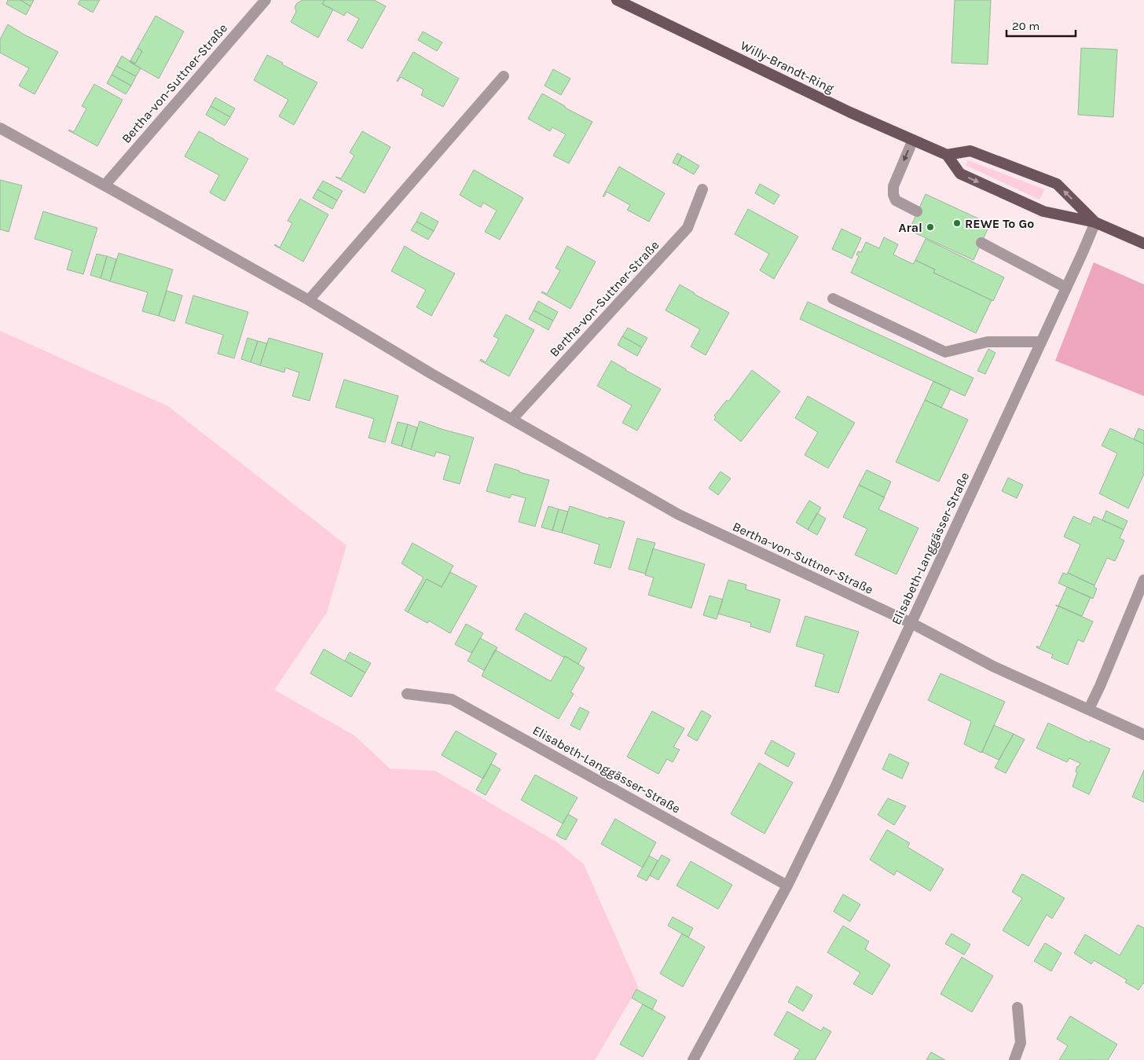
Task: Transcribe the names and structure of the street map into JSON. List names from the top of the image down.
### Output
{
  "streets": {
    "main road": ["Willy-Brandt-Ring"],
    "street": ["Bertha-von-Suttner-Straße", "Elisabeth-Langgässer-Straße"]
  },
  "crossings": [
    ["Bertha-von-Suttner-Straße", "Elisabeth-Langgässer-Straße"]
  ],
  "places": ["REWE To Go", "Aral"],
  "scale_bar": "20 m"
}
